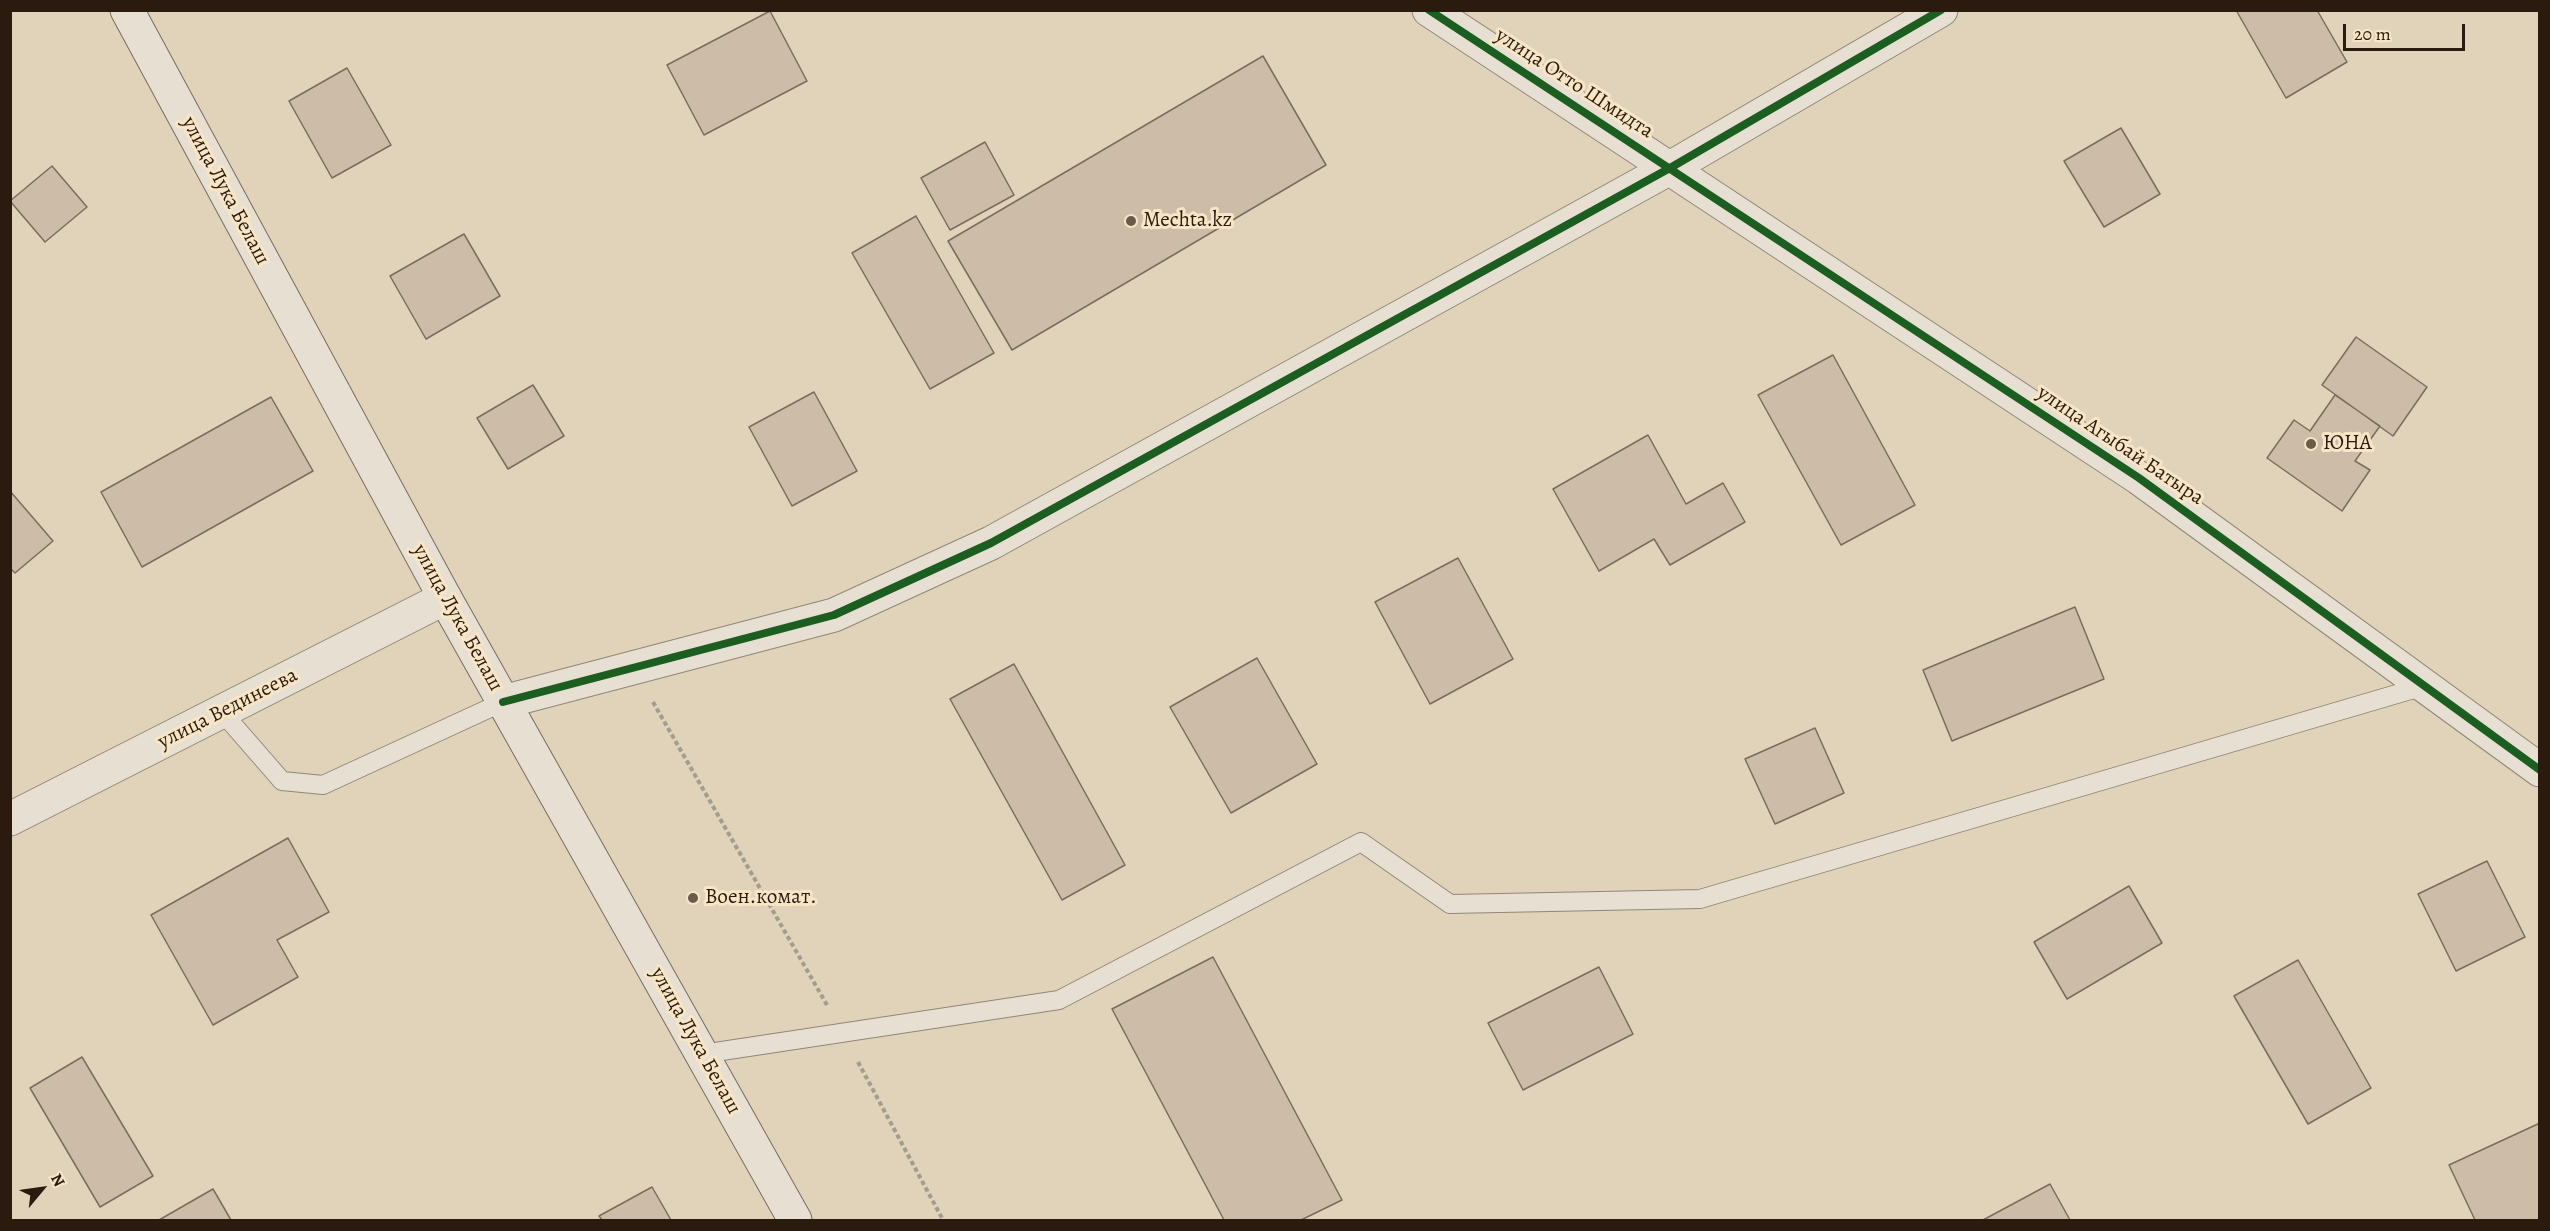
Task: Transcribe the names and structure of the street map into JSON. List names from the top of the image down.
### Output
{
  "streets": {
    "street": [
      "улица Отто Шмидта",
      "улица Лука Белаш",
      "улица Агыбай Батыра",
      "улица Вединеева"
    ]
  },
  "crossings": [
    ["улица Отто Шмидта", "улица Агыбай Батыра"],
    ["улица Лука Белаш", "улица Вединеева"]
  ],
  "places": ["Mechta.kz", "ЮНА", "Воен.комат."],
  "scale_bar": "20 m",
  "north": "top right"
}
